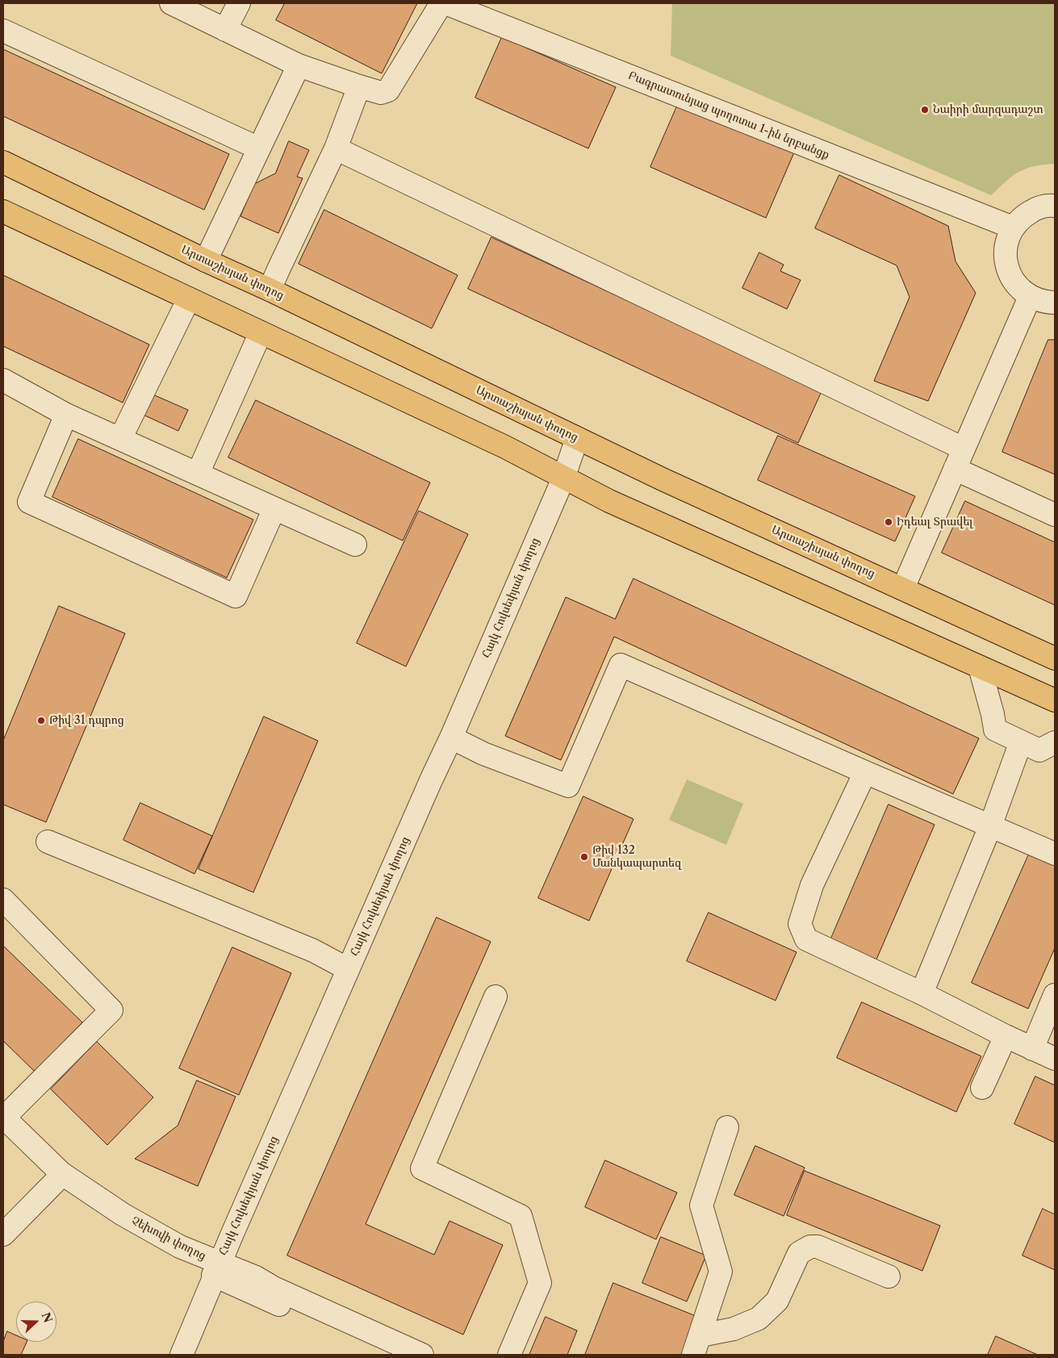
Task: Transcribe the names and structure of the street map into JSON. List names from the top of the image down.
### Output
{
  "streets": {
    "main road": ["Արտաշիսյան փողոց"],
    "street": ["Բագրատունյաց պողոտա 1-ին նրբանցք", "Հայկ Հովսեփյան փողոց", "Չեխովի փողոց"]
  },
  "crossings": [
    ["Արտաշիսյան փողոց", "Հայկ Հովսեփյան փողոց"],
    ["Հայկ Հովսեփյան փողոց", "Չեխովի փողոց"]
  ],
  "places": [
    "Նաիրի մարզադաշտ",
    "Իդեալ Տրավել",
    "Թիվ 31 դպրոց",
    "Թիվ 132 Մանկապարտեզ"
  ],
  "north": "right"
}
